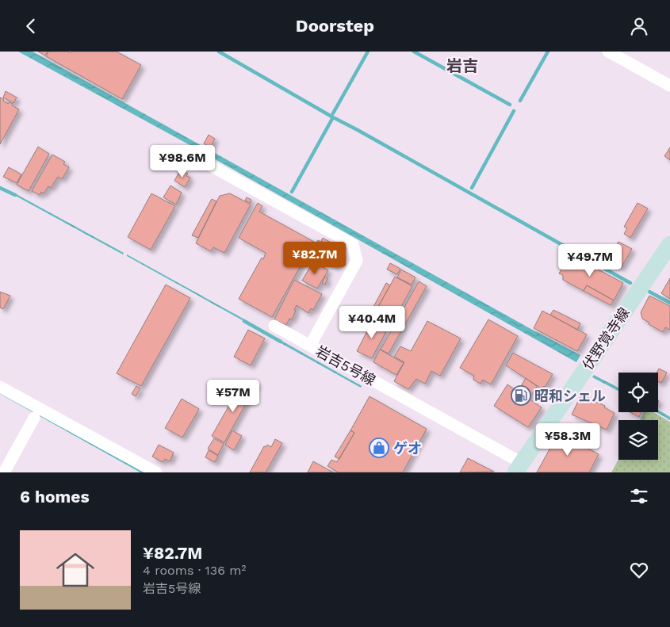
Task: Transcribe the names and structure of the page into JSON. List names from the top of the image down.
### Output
{
  "streets": {
    "main road": ["伏野覚寺線"],
    "street": ["岩吉5号線"]
  },
  "crossings": [
    ["伏野覚寺線", "岩吉5号線"]
  ],
  "districts": ["岩吉"],
  "places": {
    "fuel station": ["昭和シェル"],
    "shop": ["ゲオ"]
  },
  "page": {
    "header": "Doorstep",
    "price": [
      "¥98.6M",
      "¥82.7M",
      "¥49.7M",
      "¥40.4M",
      "¥57M",
      "¥58.3M"
    ],
    "heading": "6 homes",
    "list": [
      {
        "name": "¥82.7M",
        "note": "4 rooms · 136 m² · 岩吉5号線"
      }
    ]
  }
}
